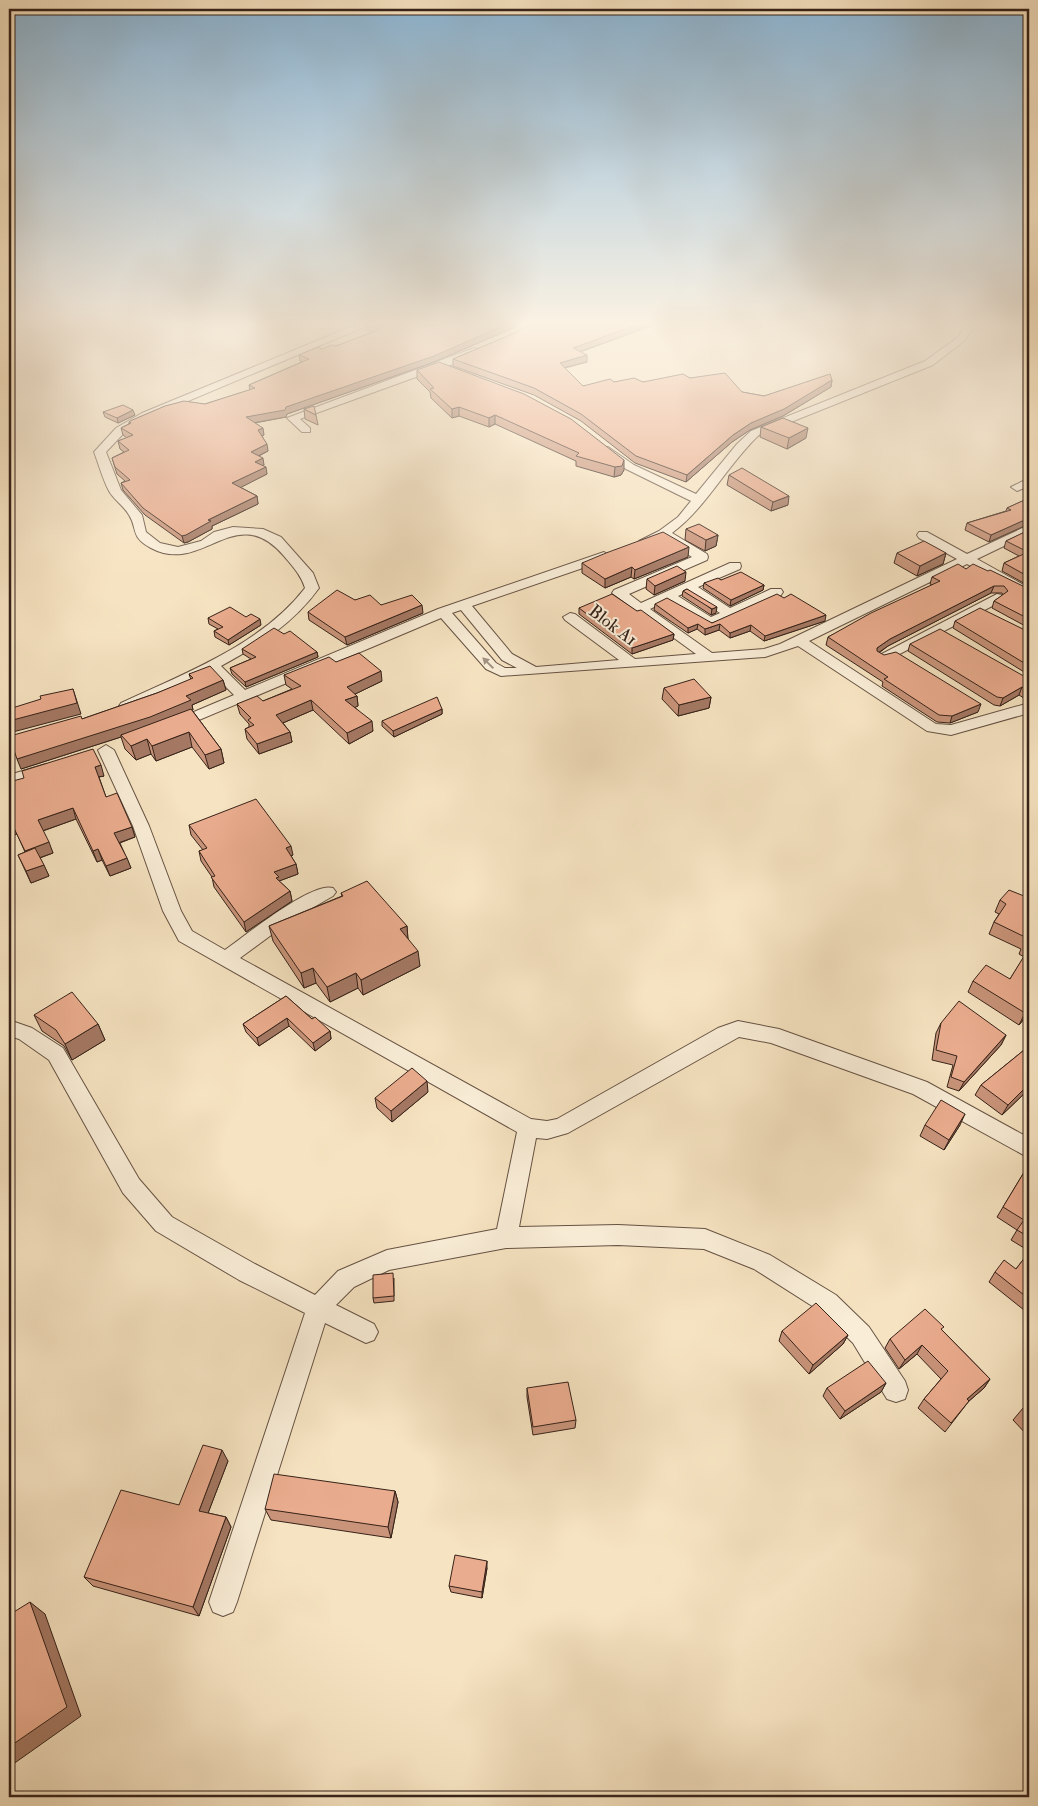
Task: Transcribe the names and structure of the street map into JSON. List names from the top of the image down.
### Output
{
  "streets": {
    "street": ["Blok A1"]
  }
}
